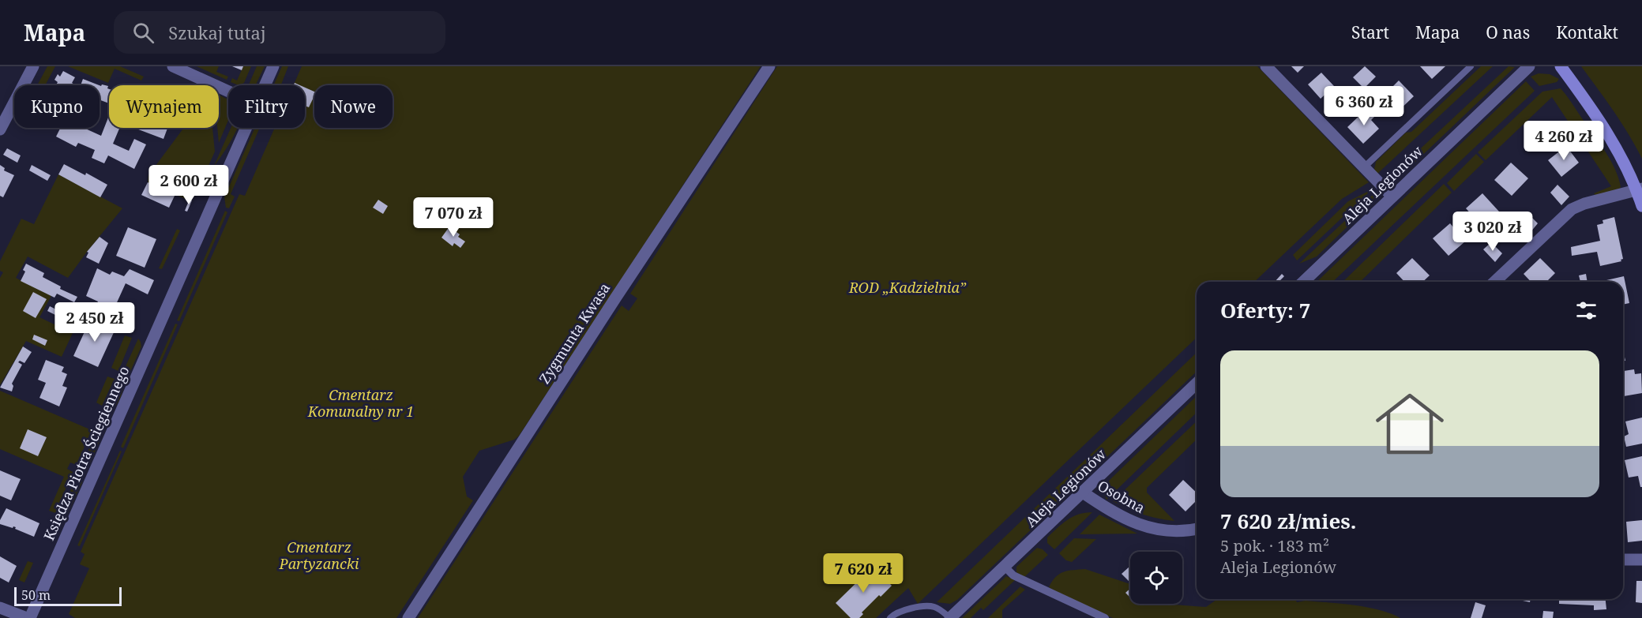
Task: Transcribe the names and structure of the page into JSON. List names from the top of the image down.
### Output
{
  "streets": {
    "street": [
      "Aleja Legionów",
      "Zygmunta Kwasa",
      "Księdza Piotra Ściegiennego",
      "Osobna"
    ]
  },
  "crossings": [
    ["Aleja Legionów", "Osobna"]
  ],
  "parks": ["ROD „Kadzielnia”", "Cmentarz Komunalny nr 1", "Cmentarz Partyzancki"],
  "scale_bar": "50 m",
  "page": {
    "header": "Mapa",
    "search": "Szukaj tutaj",
    "nav": [
      "Start",
      "Mapa",
      "O nas",
      "Kontakt"
    ],
    "chip": [
      "Kupno",
      "Wynajem",
      "Filtry",
      "Nowe"
    ],
    "price": [
      "6 360 zł",
      "4 260 zł",
      "2 600 zł",
      "7 070 zł",
      "3 020 zł",
      "2 450 zł",
      "7 620 zł"
    ],
    "heading": "Oferty: 7",
    "list": [
      {
        "name": "7 620 zł/mies.",
        "note": "5 pok. · 183 m² · Aleja Legionów"
      }
    ],
    "scale": "50 m"
  }
}
